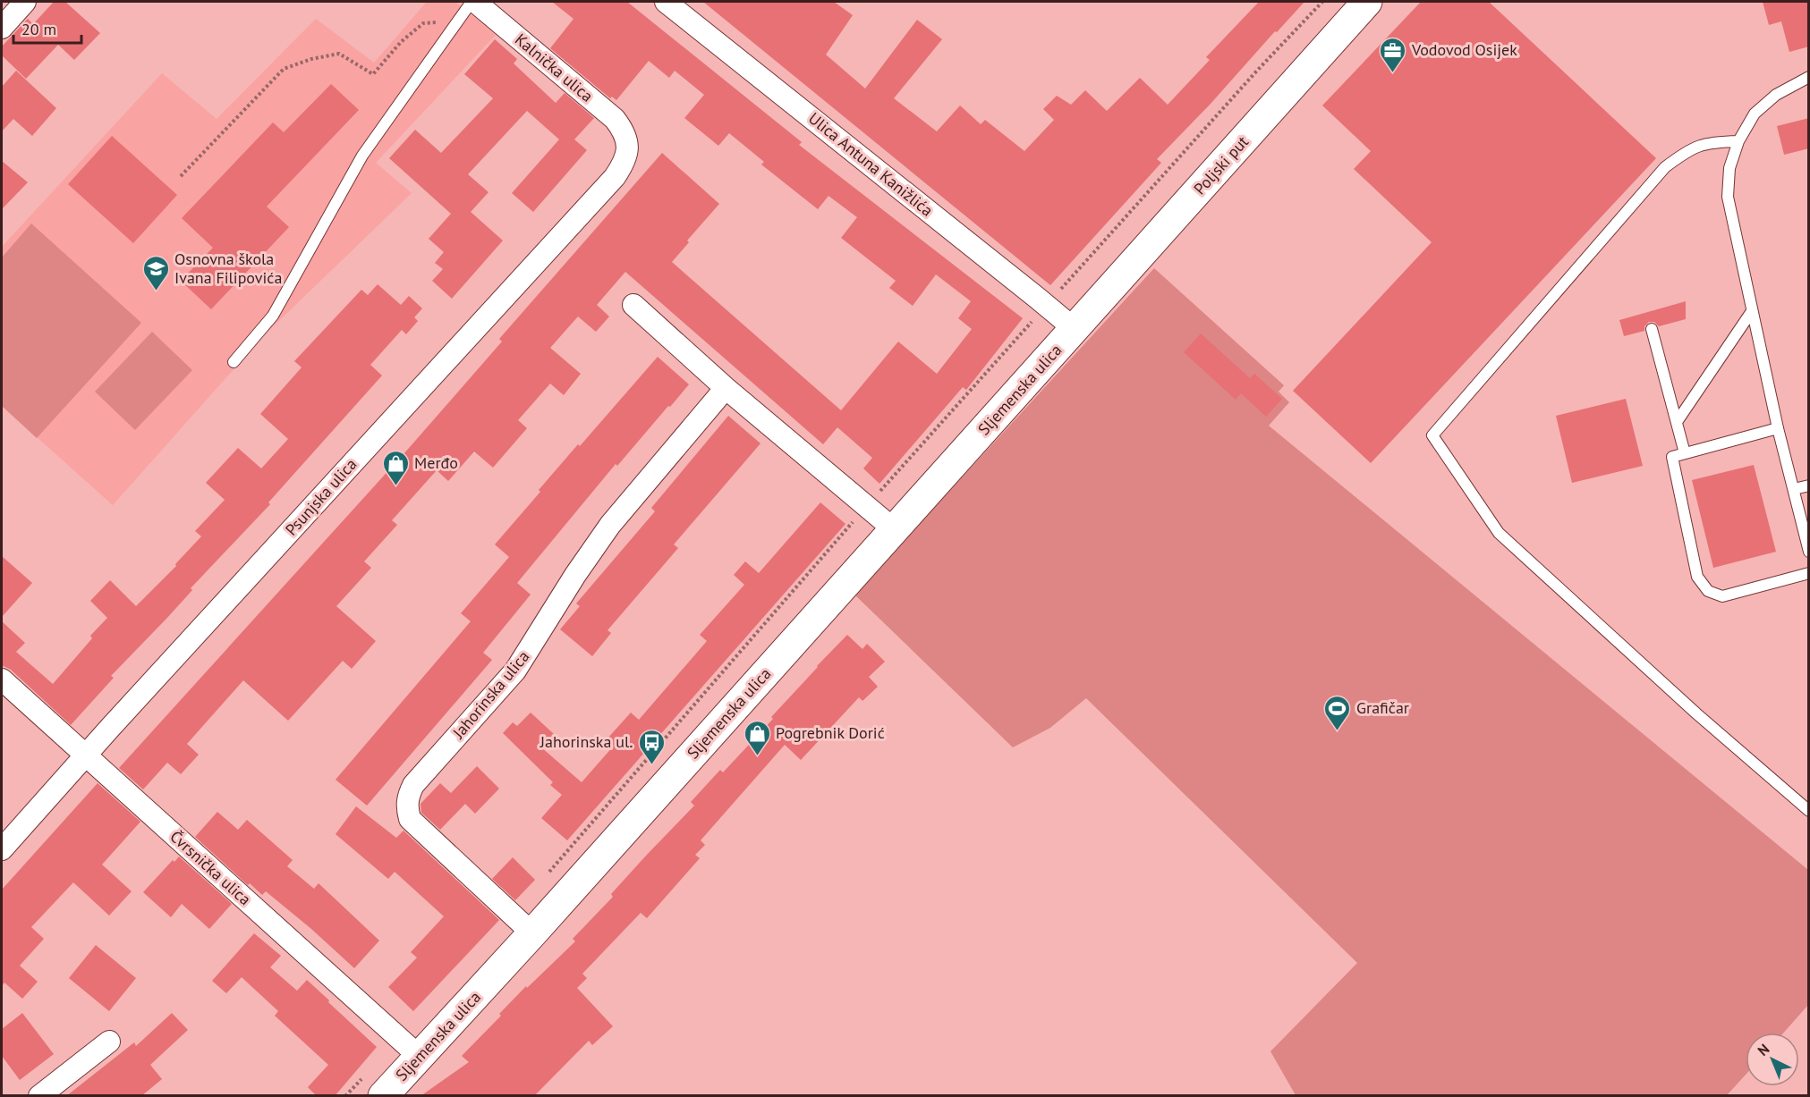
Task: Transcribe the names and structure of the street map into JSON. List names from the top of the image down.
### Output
{
  "streets": {
    "street": [
      "Kalnička ulica",
      "Ulica Antuna Kanižlića",
      "Poljski put",
      "Sljemenska ulica",
      "Psunjska ulica",
      "Jahorinska ulica",
      "Čvrsnička ulica"
    ]
  },
  "crossings": [
    ["Kalnička ulica", "Psunjska ulica"],
    ["Ulica Antuna Kanižlića", "Poljski put"],
    ["Ulica Antuna Kanižlića", "Sljemenska ulica"],
    ["Poljski put", "Sljemenska ulica"],
    ["Sljemenska ulica", "Jahorinska ulica"],
    ["Sljemenska ulica", "Čvrsnička ulica"],
    ["Psunjska ulica", "Čvrsnička ulica"]
  ],
  "places": {
    "office": ["Vodovod Osijek"],
    "school or university": ["Osnovna škola Ivana Filipovića"],
    "shop": ["Merđo", "Pogrebnik Dorić"],
    "sports": ["Grafičar"],
    "bus stop": ["Jahorinska ul."]
  },
  "scale_bar": "20 m",
  "north": "top left"
}
